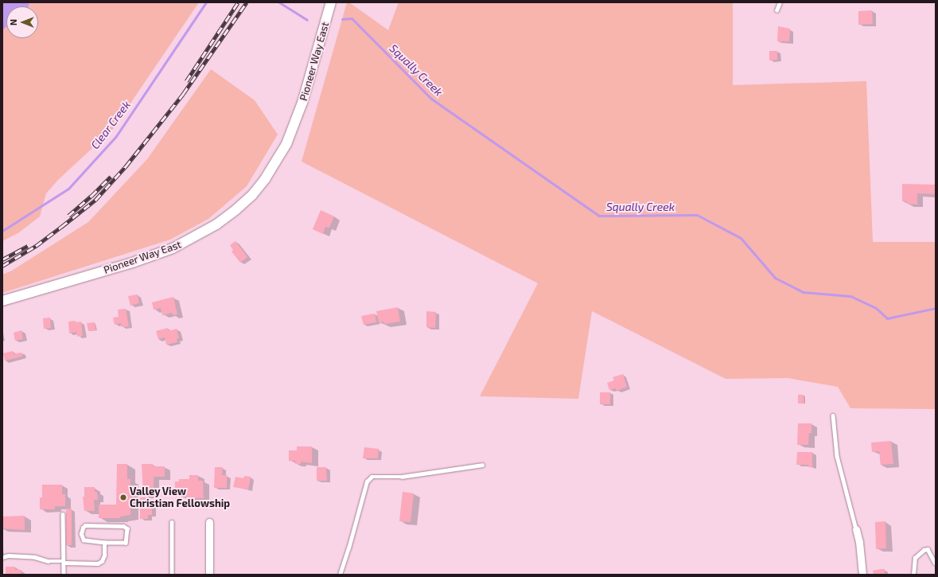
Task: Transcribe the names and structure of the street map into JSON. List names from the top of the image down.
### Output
{
  "streets": {
    "main road": ["Pioneer Way East"]
  },
  "water": ["Squally Creek", "Clear Creek"],
  "places": ["Valley View Christian Fellowship"],
  "north": "left"
}
